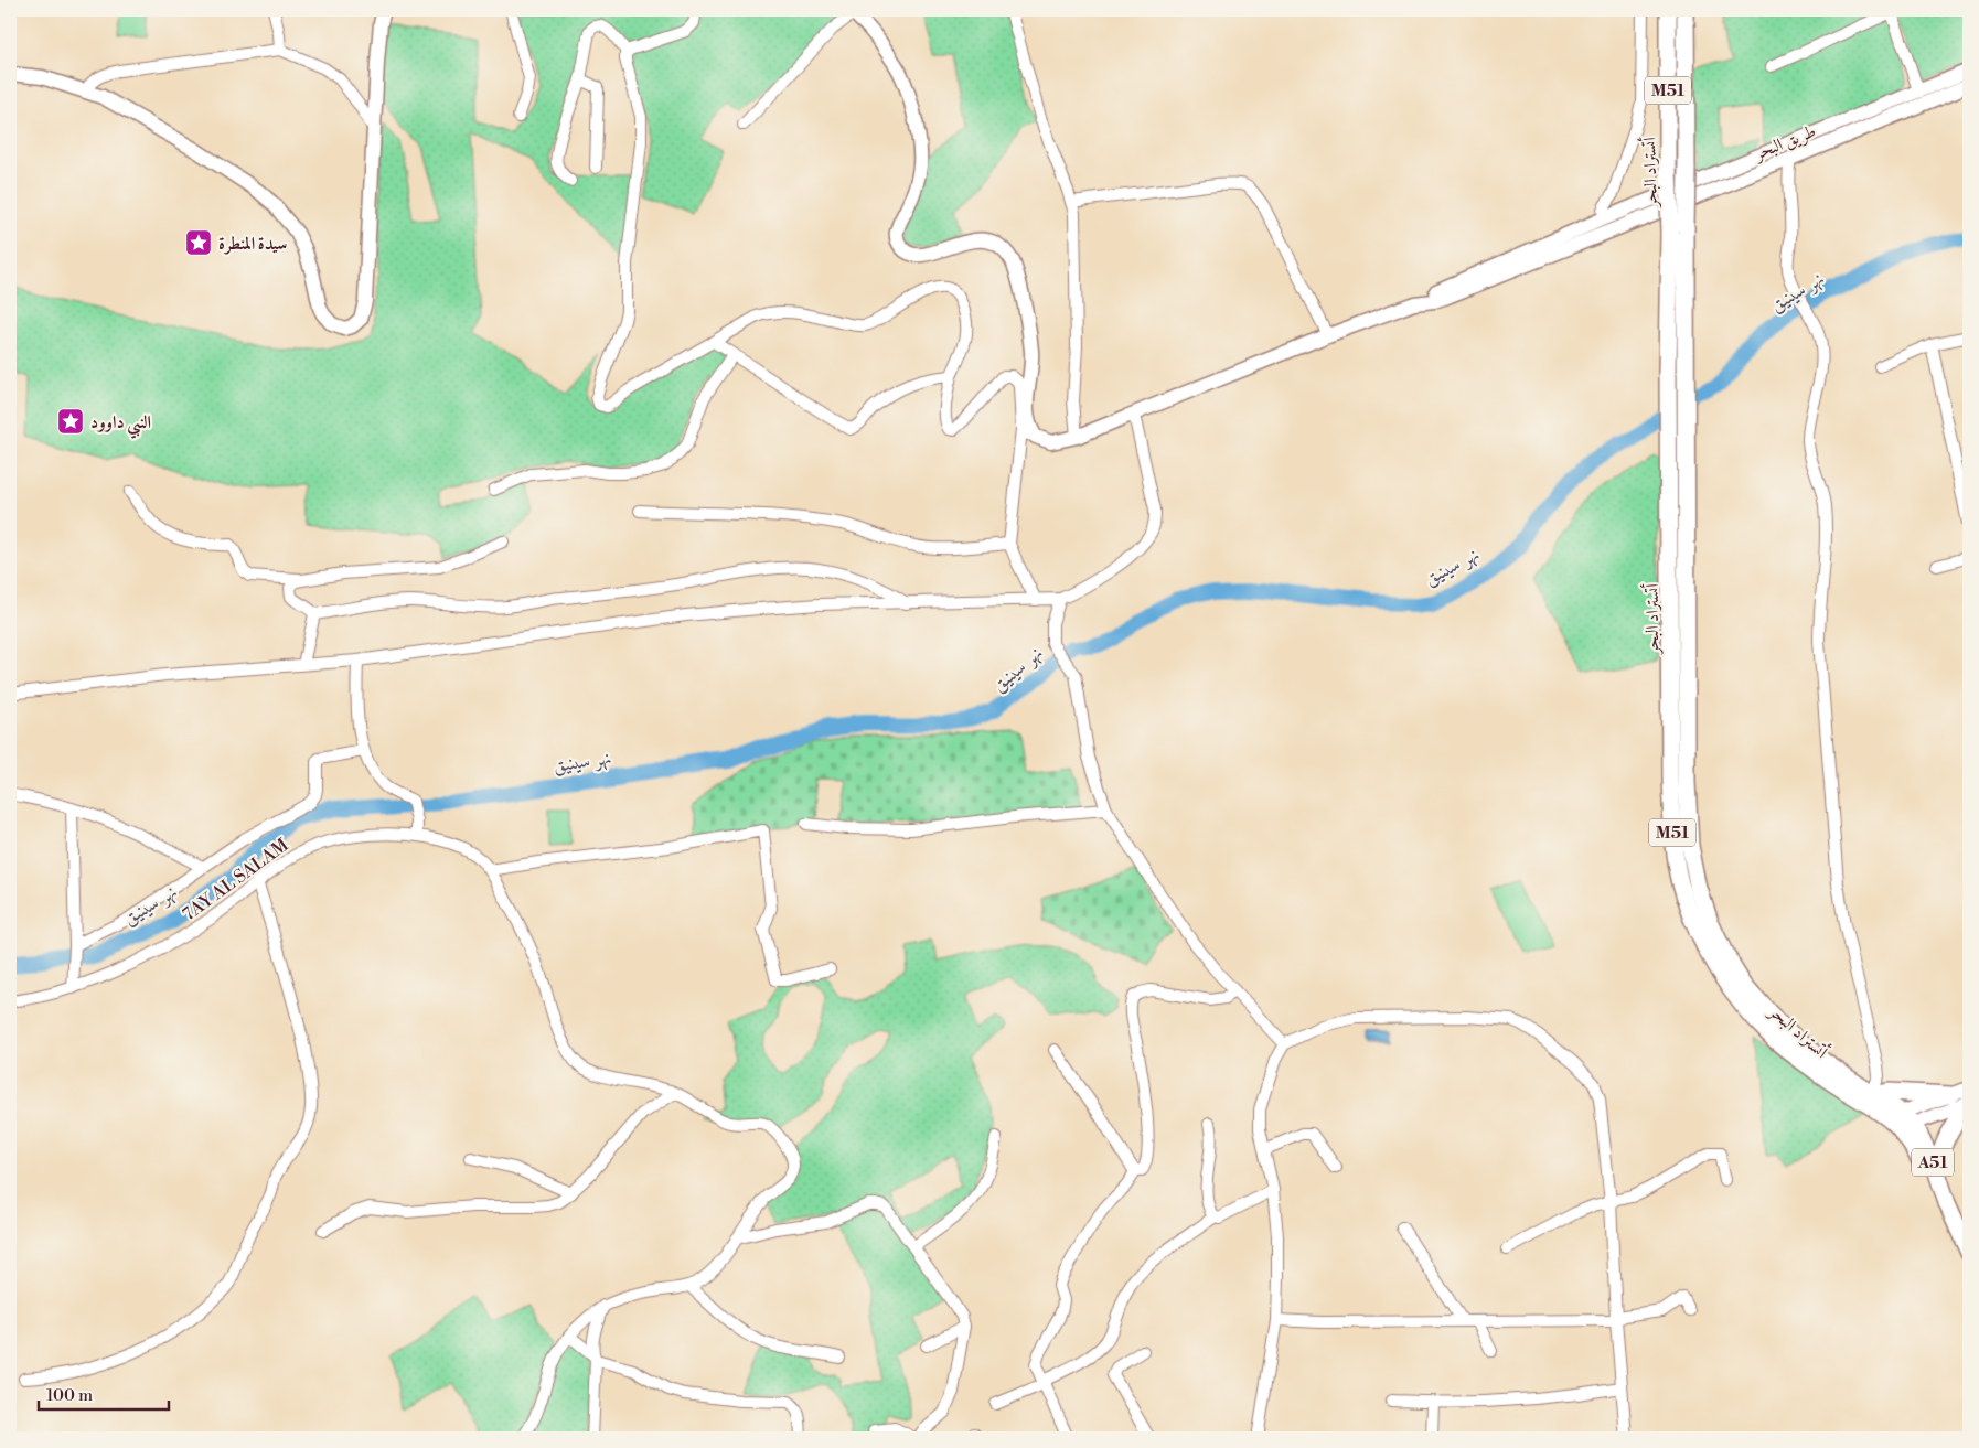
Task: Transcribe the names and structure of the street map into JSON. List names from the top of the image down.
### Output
{
  "streets": {
    "highway": ["M51", "أتستراد البحر", "A51"],
    "main road": ["طريق البحر"],
    "street": ["7AY AL SALAM"]
  },
  "crossings": [
    ["أتستراد البحر", "A51"]
  ],
  "water": ["نهر سينيق"],
  "places": {
    "place": ["سيدة المنطرة", "النبي داوود"]
  },
  "scale_bar": "100 m"
}
